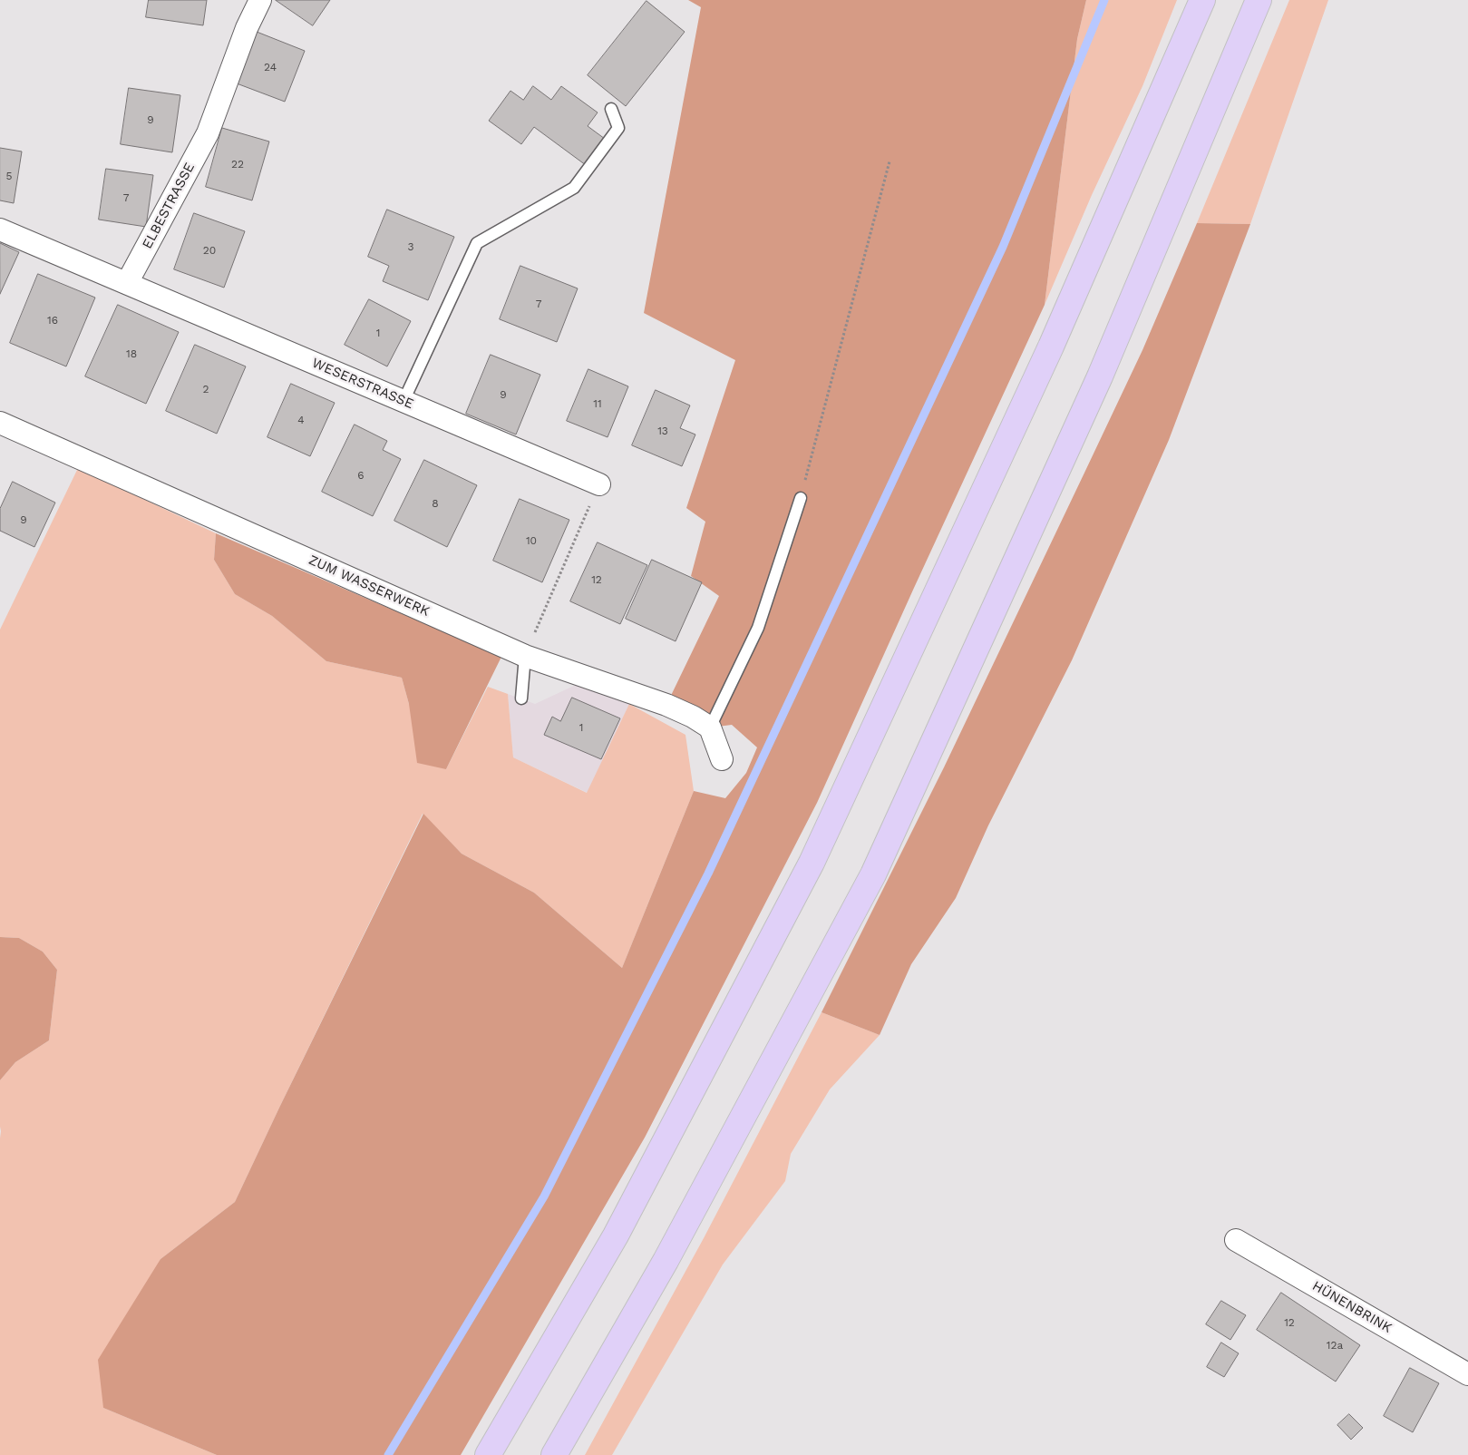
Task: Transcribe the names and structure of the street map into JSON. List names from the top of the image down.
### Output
{
  "streets": {
    "street": [
      "ELBESTRASSE",
      "WESERSTRASSE",
      "ZUM WASSERWERK",
      "HÜNENBRINK"
    ]
  },
  "crossings": [
    ["ELBESTRASSE", "WESERSTRASSE"]
  ],
  "house_numbers": [
    "24",
    "9",
    "22",
    "5",
    "7",
    "3",
    "20",
    "7",
    "16",
    "1",
    "18",
    "2",
    "9",
    "11",
    "4",
    "13",
    "6",
    "8",
    "9",
    "10",
    "12",
    "1",
    "12",
    "12a"
  ]
}
